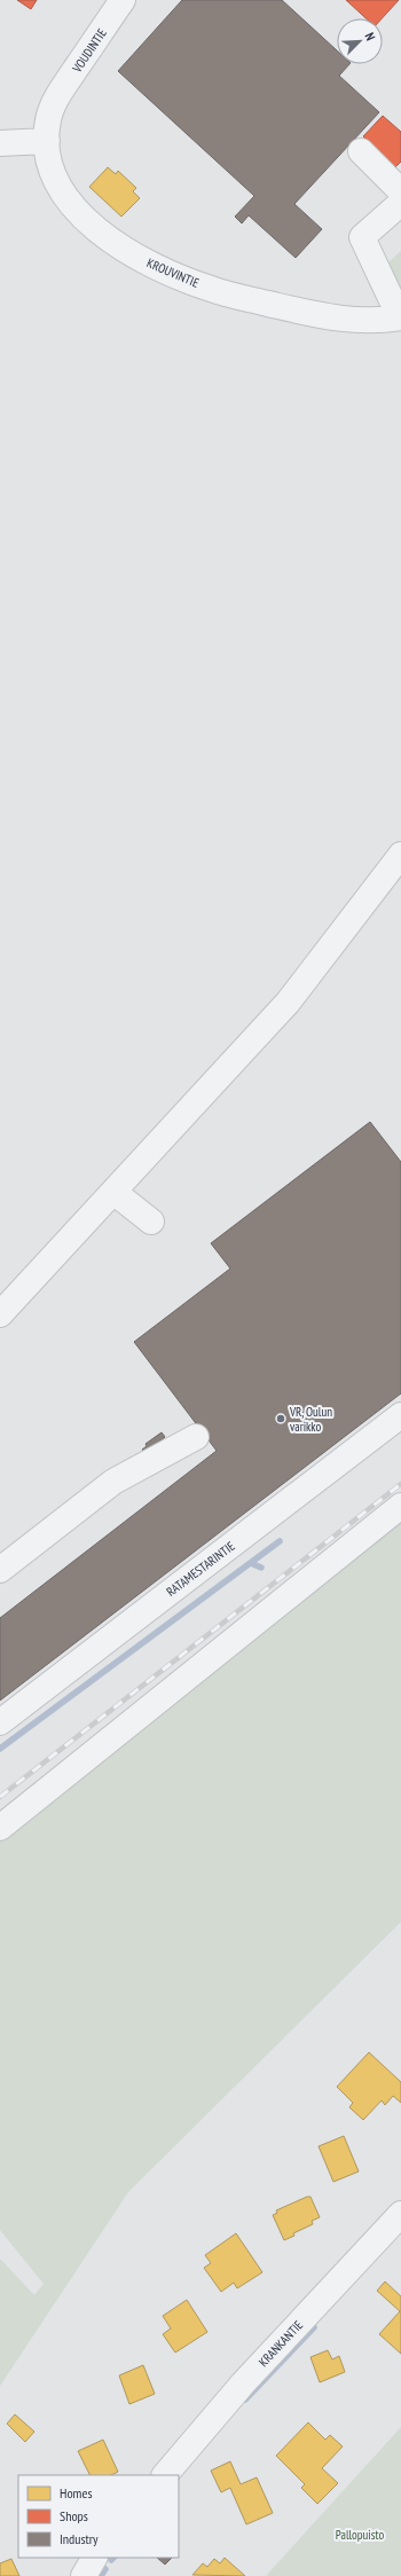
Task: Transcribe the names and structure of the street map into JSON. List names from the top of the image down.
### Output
{
  "streets": {
    "street": [
      "VOUDINTIE",
      "KROUVINTIE",
      "RATAMESTARINTIE",
      "KRANKANTIE"
    ]
  },
  "crossings": [
    ["VOUDINTIE", "KROUVINTIE"]
  ],
  "parks": ["Pallopuisto"],
  "places": ["VR, Oulun varikko"],
  "legend": ["Homes", "Shops", "Industry"],
  "north": "top right"
}
